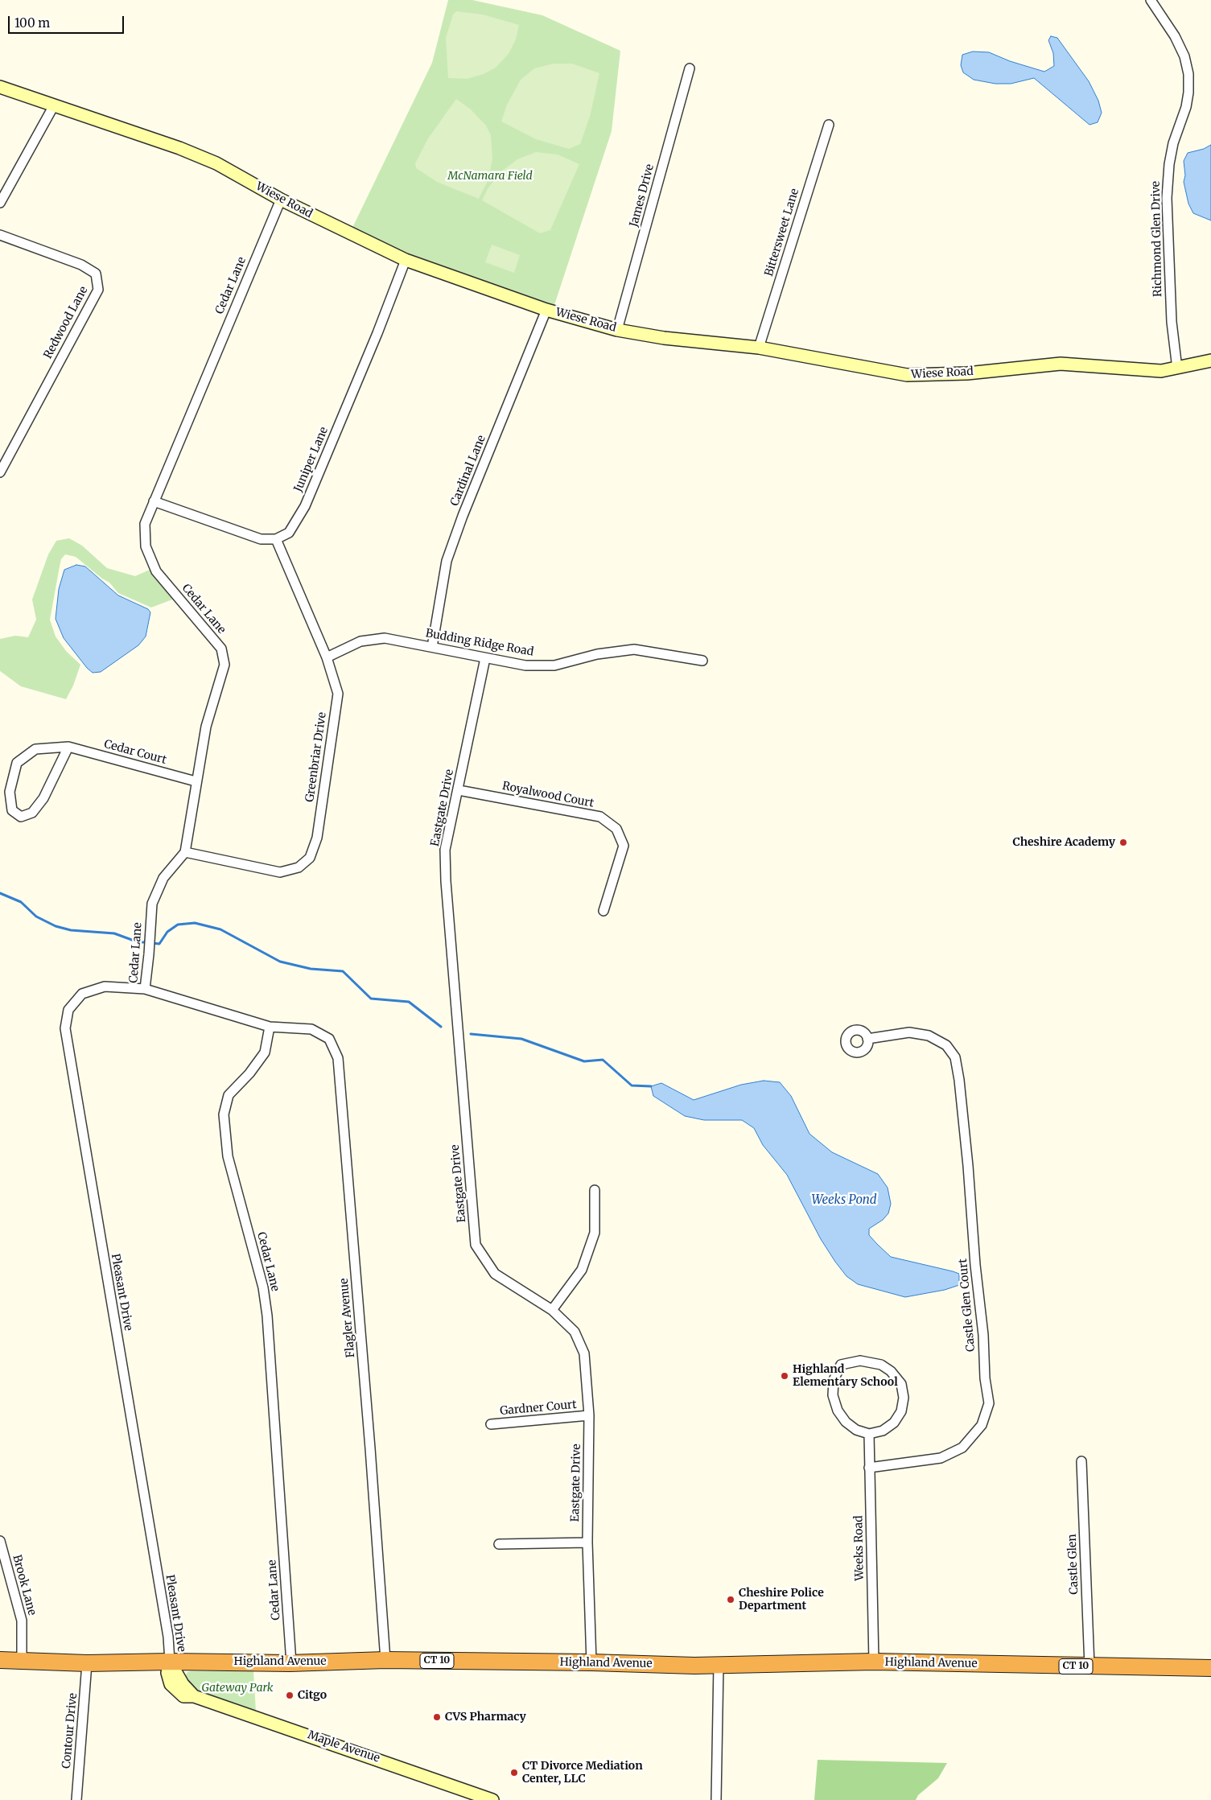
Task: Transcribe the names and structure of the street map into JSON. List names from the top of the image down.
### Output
{
  "streets": {
    "highway": ["CT 10", "Highland Avenue"],
    "street": [
      "James Drive",
      "Wiese Road",
      "Bittersweet Lane",
      "Richmond Glen Drive",
      "Cedar Lane",
      "Redwood Lane",
      "Juniper Lane",
      "Cardinal Lane",
      "Budding Ridge Road",
      "Cedar Court",
      "Greenbriar Drive",
      "Royalwood Court",
      "Eastgate Drive",
      "Pleasant Drive",
      "Castle Glen Court",
      "Flagler Avenue",
      "Gardner Court",
      "Weeks Road",
      "Castle Glen",
      "Brook Lane",
      "Contour Drive",
      "Maple Avenue"
    ]
  },
  "crossings": [
    ["James Drive", "Wiese Road"],
    ["Wiese Road", "Bittersweet Lane"],
    ["Wiese Road", "Richmond Glen Drive"],
    ["Wiese Road", "Cedar Lane"],
    ["Wiese Road", "Juniper Lane"],
    ["Wiese Road", "Cardinal Lane"],
    ["Cedar Lane", "Cedar Court"],
    ["Cedar Lane", "Greenbriar Drive"],
    ["Cedar Lane", "Pleasant Drive"],
    ["Cedar Lane", "Flagler Avenue"],
    ["Cedar Lane", "Highland Avenue"],
    ["Juniper Lane", "Greenbriar Drive"],
    ["Cardinal Lane", "Budding Ridge Road"],
    ["Budding Ridge Road", "Greenbriar Drive"],
    ["Budding Ridge Road", "Eastgate Drive"],
    ["Royalwood Court", "Eastgate Drive"],
    ["Eastgate Drive", "Gardner Court"],
    ["Eastgate Drive", "Highland Avenue"],
    ["Pleasant Drive", "Highland Avenue"],
    ["Pleasant Drive", "Maple Avenue"],
    ["Castle Glen Court", "Weeks Road"],
    ["Flagler Avenue", "Highland Avenue"],
    ["Weeks Road", "Highland Avenue"],
    ["Castle Glen", "Highland Avenue"],
    ["Brook Lane", "Highland Avenue"],
    ["Highland Avenue", "Contour Drive"],
    ["Highland Avenue", "Maple Avenue"]
  ],
  "water": ["Weeks Pond"],
  "parks": ["McNamara Field", "Gateway Park"],
  "places": [
    "Cheshire Academy",
    "Highland Elementary School",
    "Cheshire Police Department",
    "Citgo",
    "CVS Pharmacy",
    "CT Divorce Mediation Center, LLC"
  ],
  "scale_bar": "100 m"
}
